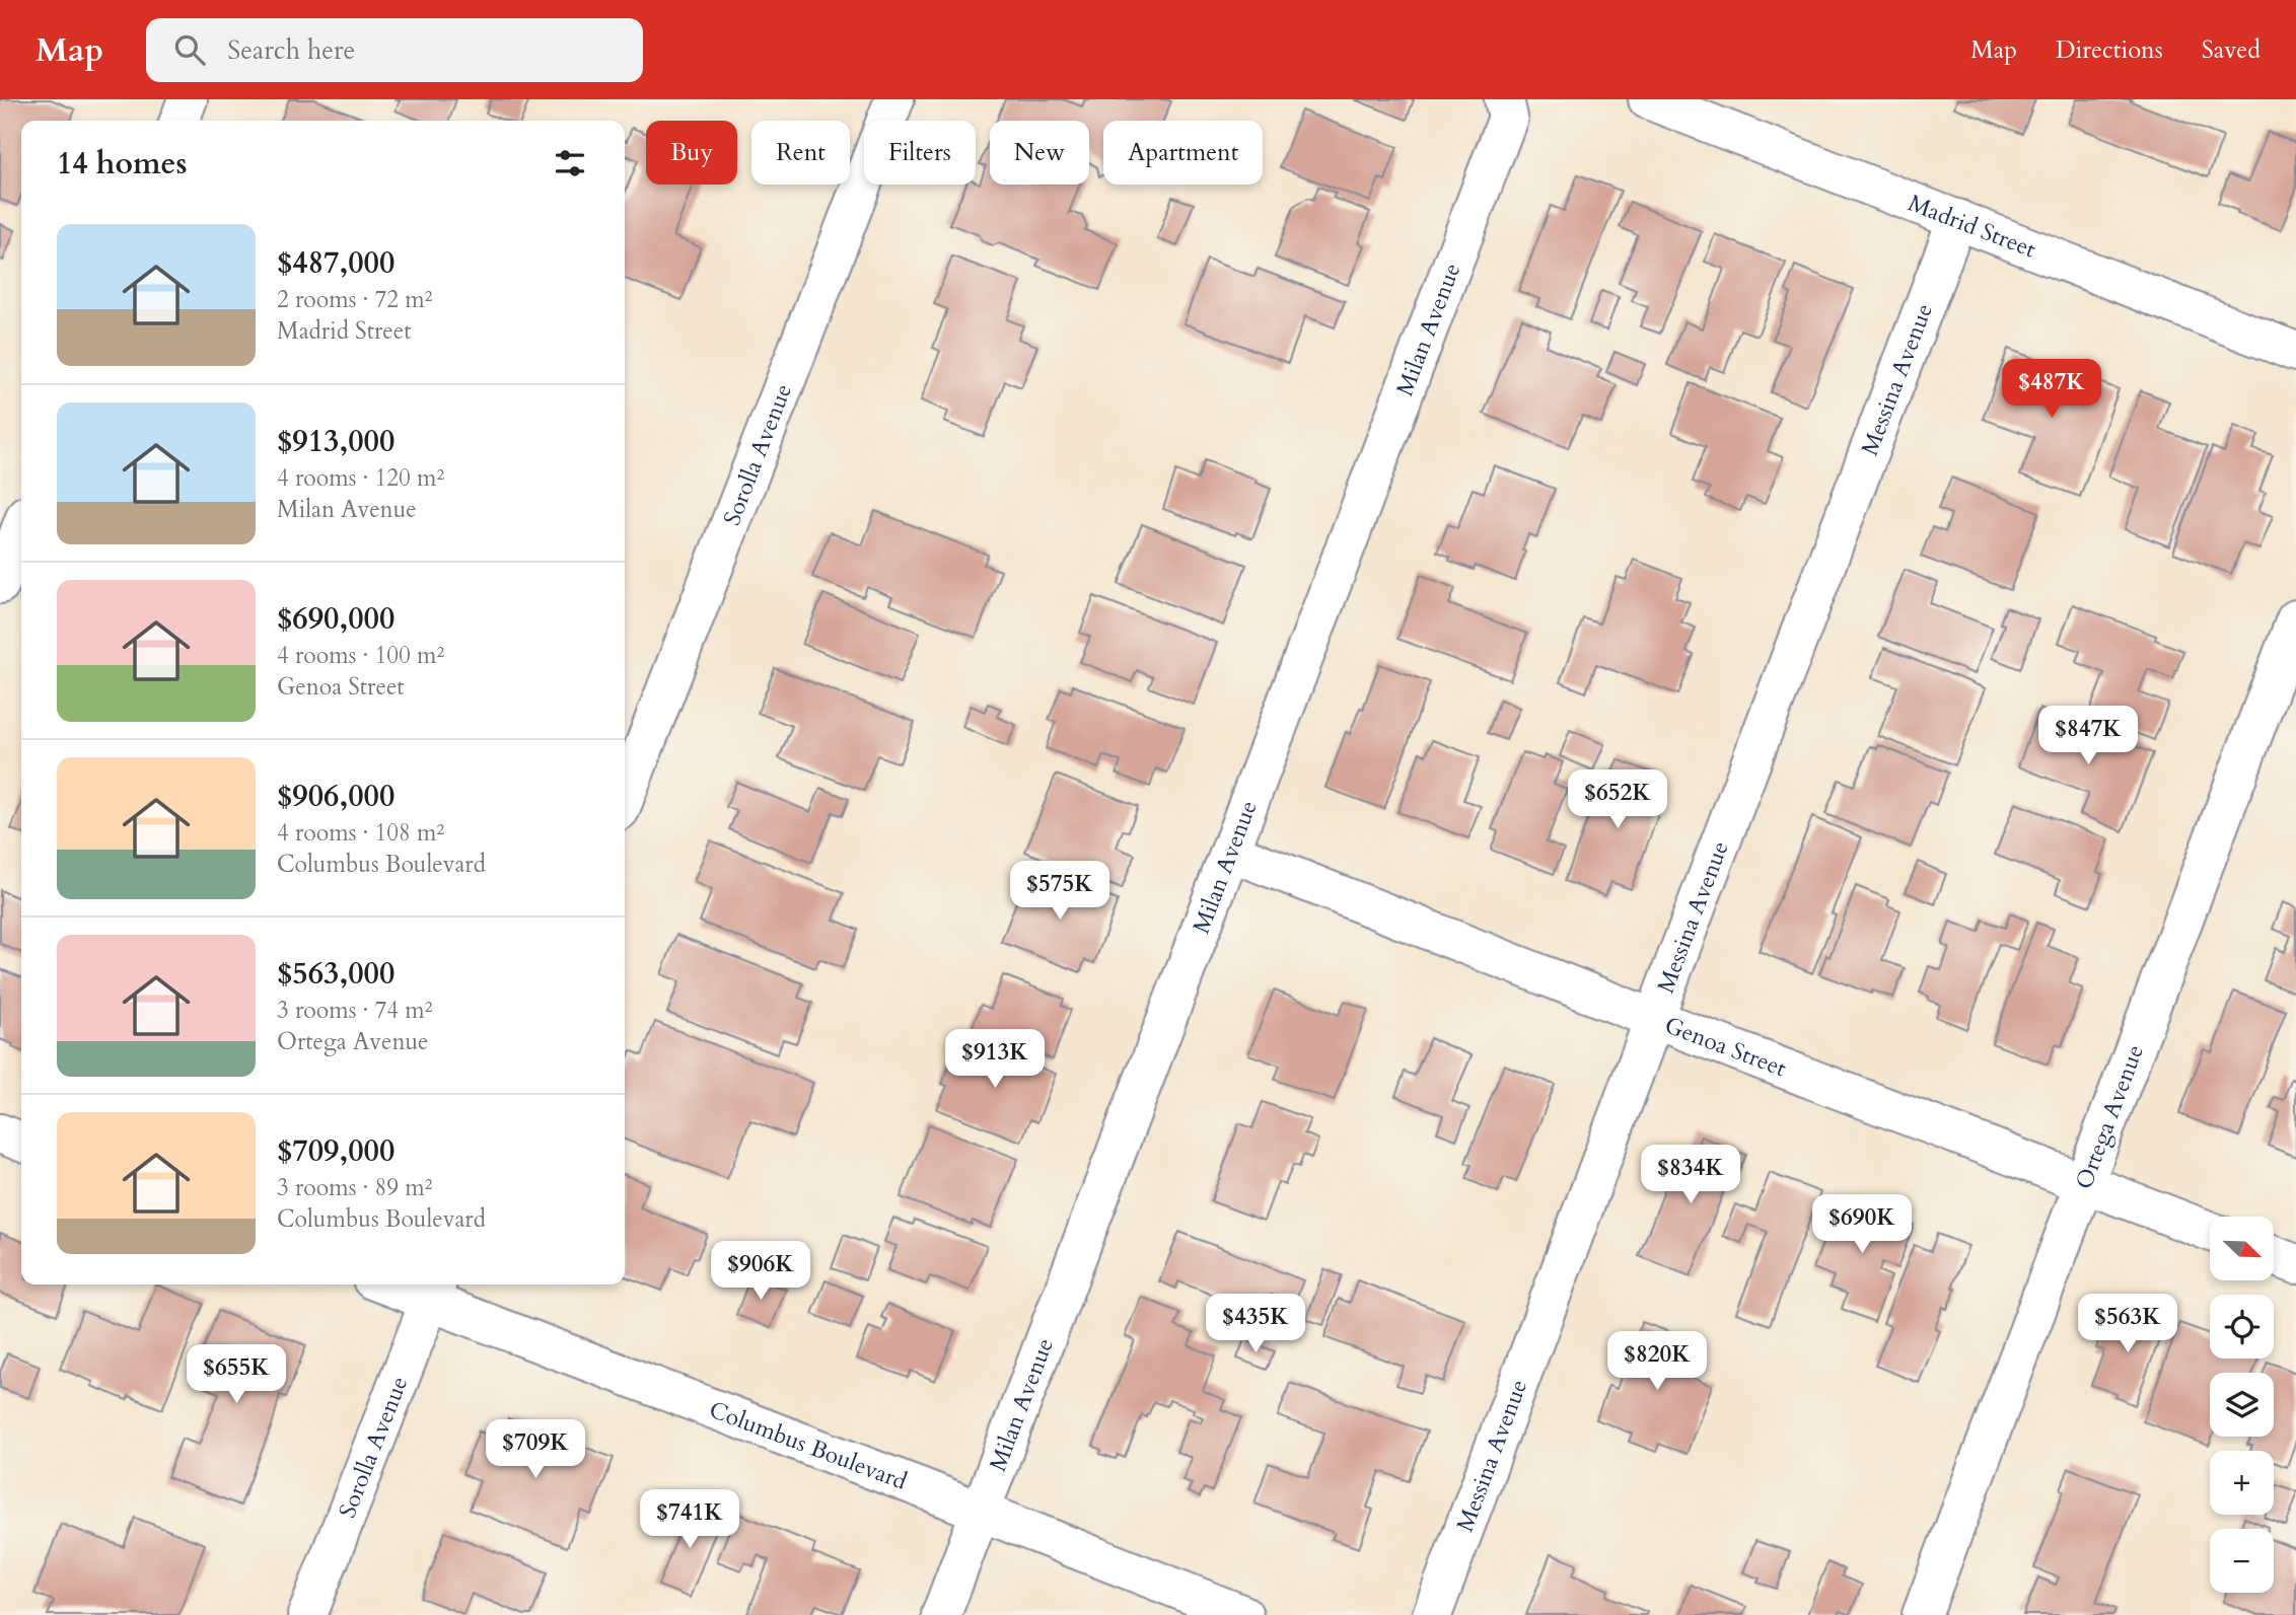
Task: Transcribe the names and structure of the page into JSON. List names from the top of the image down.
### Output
{
  "streets": {
    "street": [
      "Madrid Street",
      "Milan Avenue",
      "Messina Avenue",
      "Sorolla Avenue",
      "Genoa Street",
      "Ortega Avenue",
      "Columbus Boulevard"
    ]
  },
  "crossings": [
    ["Madrid Street", "Messina Avenue"],
    ["Milan Avenue", "Genoa Street"],
    ["Milan Avenue", "Columbus Boulevard"],
    ["Messina Avenue", "Genoa Street"],
    ["Sorolla Avenue", "Columbus Boulevard"],
    ["Genoa Street", "Ortega Avenue"]
  ],
  "north": "bottom right",
  "page": {
    "header": "Map",
    "search": "Search here",
    "nav": ["Map", "Directions", "Saved"],
    "chip": [
      "Buy",
      "Rent",
      "Filters",
      "New",
      "Apartment"
    ],
    "heading": "14 homes",
    "list": [
      {
        "name": "$487,000",
        "note": "2 rooms · 72 m² · Madrid Street"
      },
      {
        "name": "$913,000",
        "note": "4 rooms · 120 m² · Milan Avenue"
      },
      {
        "name": "$690,000",
        "note": "4 rooms · 100 m² · Genoa Street"
      },
      {
        "name": "$906,000",
        "note": "4 rooms · 108 m² · Columbus Boulevard"
      },
      {
        "name": "$563,000",
        "note": "3 rooms · 74 m² · Ortega Avenue"
      },
      {
        "name": "$709,000",
        "note": "3 rooms · 89 m² · Columbus Boulevard"
      }
    ],
    "price": [
      "$487K",
      "$847K",
      "$652K",
      "$575K",
      "$913K",
      "$834K",
      "$690K",
      "$906K",
      "$435K",
      "$563K",
      "$820K",
      "$655K",
      "$709K",
      "$741K"
    ],
    "map_buttons": ["+", "−"]
  }
}
